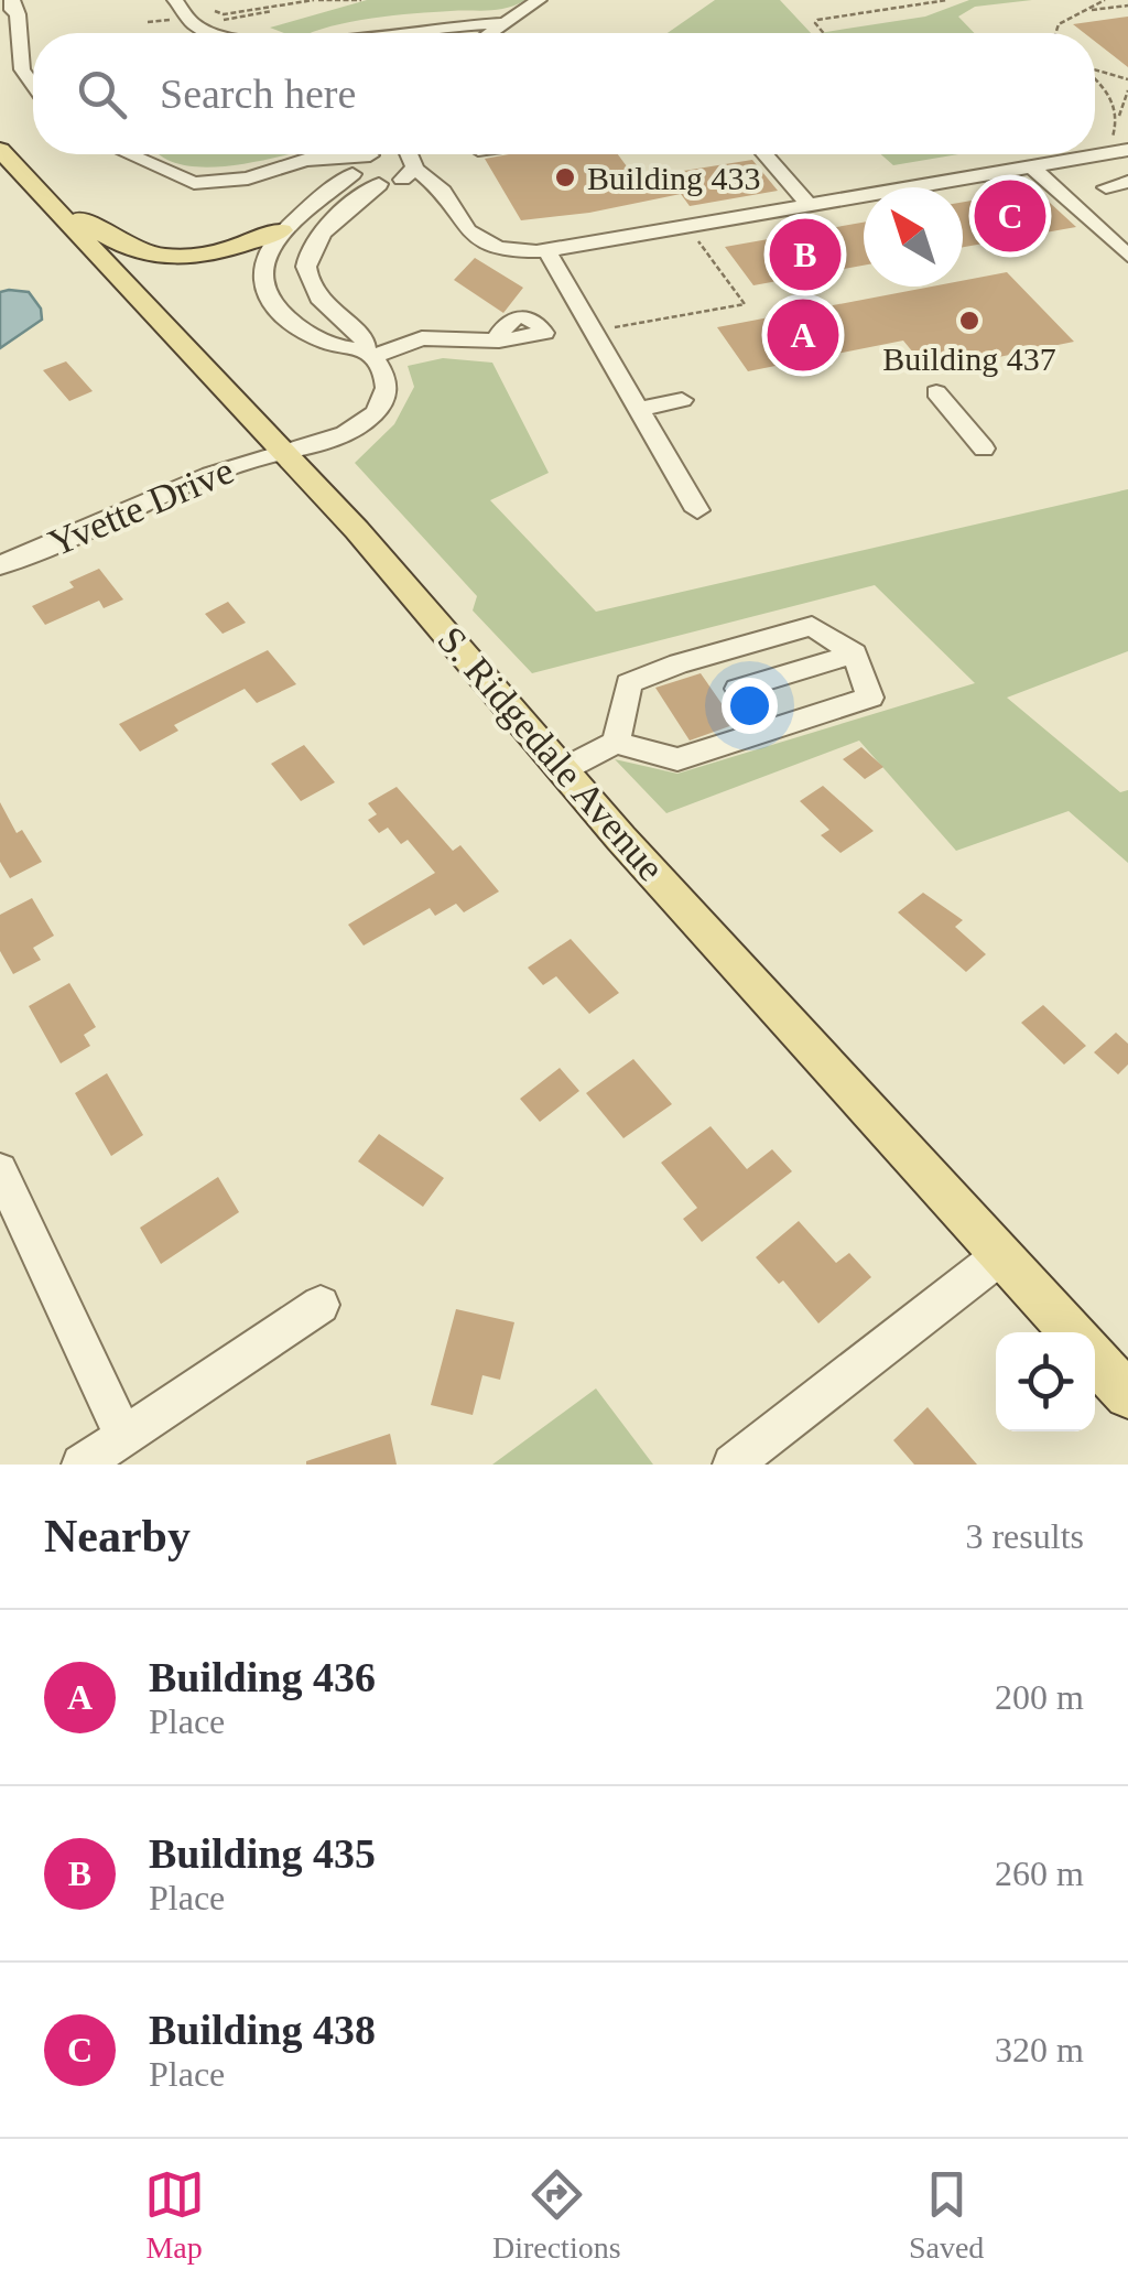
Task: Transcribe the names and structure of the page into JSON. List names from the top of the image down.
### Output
{
  "streets": {
    "main road": ["S. Ridgedale Avenue"],
    "street": ["Yvette Drive"]
  },
  "crossings": [
    ["Yvette Drive", "S. Ridgedale Avenue"]
  ],
  "places": ["Building 433", "Building 437"],
  "north": "top left",
  "page": {
    "search": "Search here",
    "pins": ["C", "B", "A"],
    "heading": ["Nearby", "3 results"],
    "list": [
      {
        "mark": "A",
        "name": "Building 436",
        "note": "Place",
        "value": "200 m"
      },
      {
        "mark": "B",
        "name": "Building 435",
        "note": "Place",
        "value": "260 m"
      },
      {
        "mark": "C",
        "name": "Building 438",
        "note": "Place",
        "value": "320 m"
      }
    ],
    "nav": ["Map", "Directions", "Saved"]
  }
}
